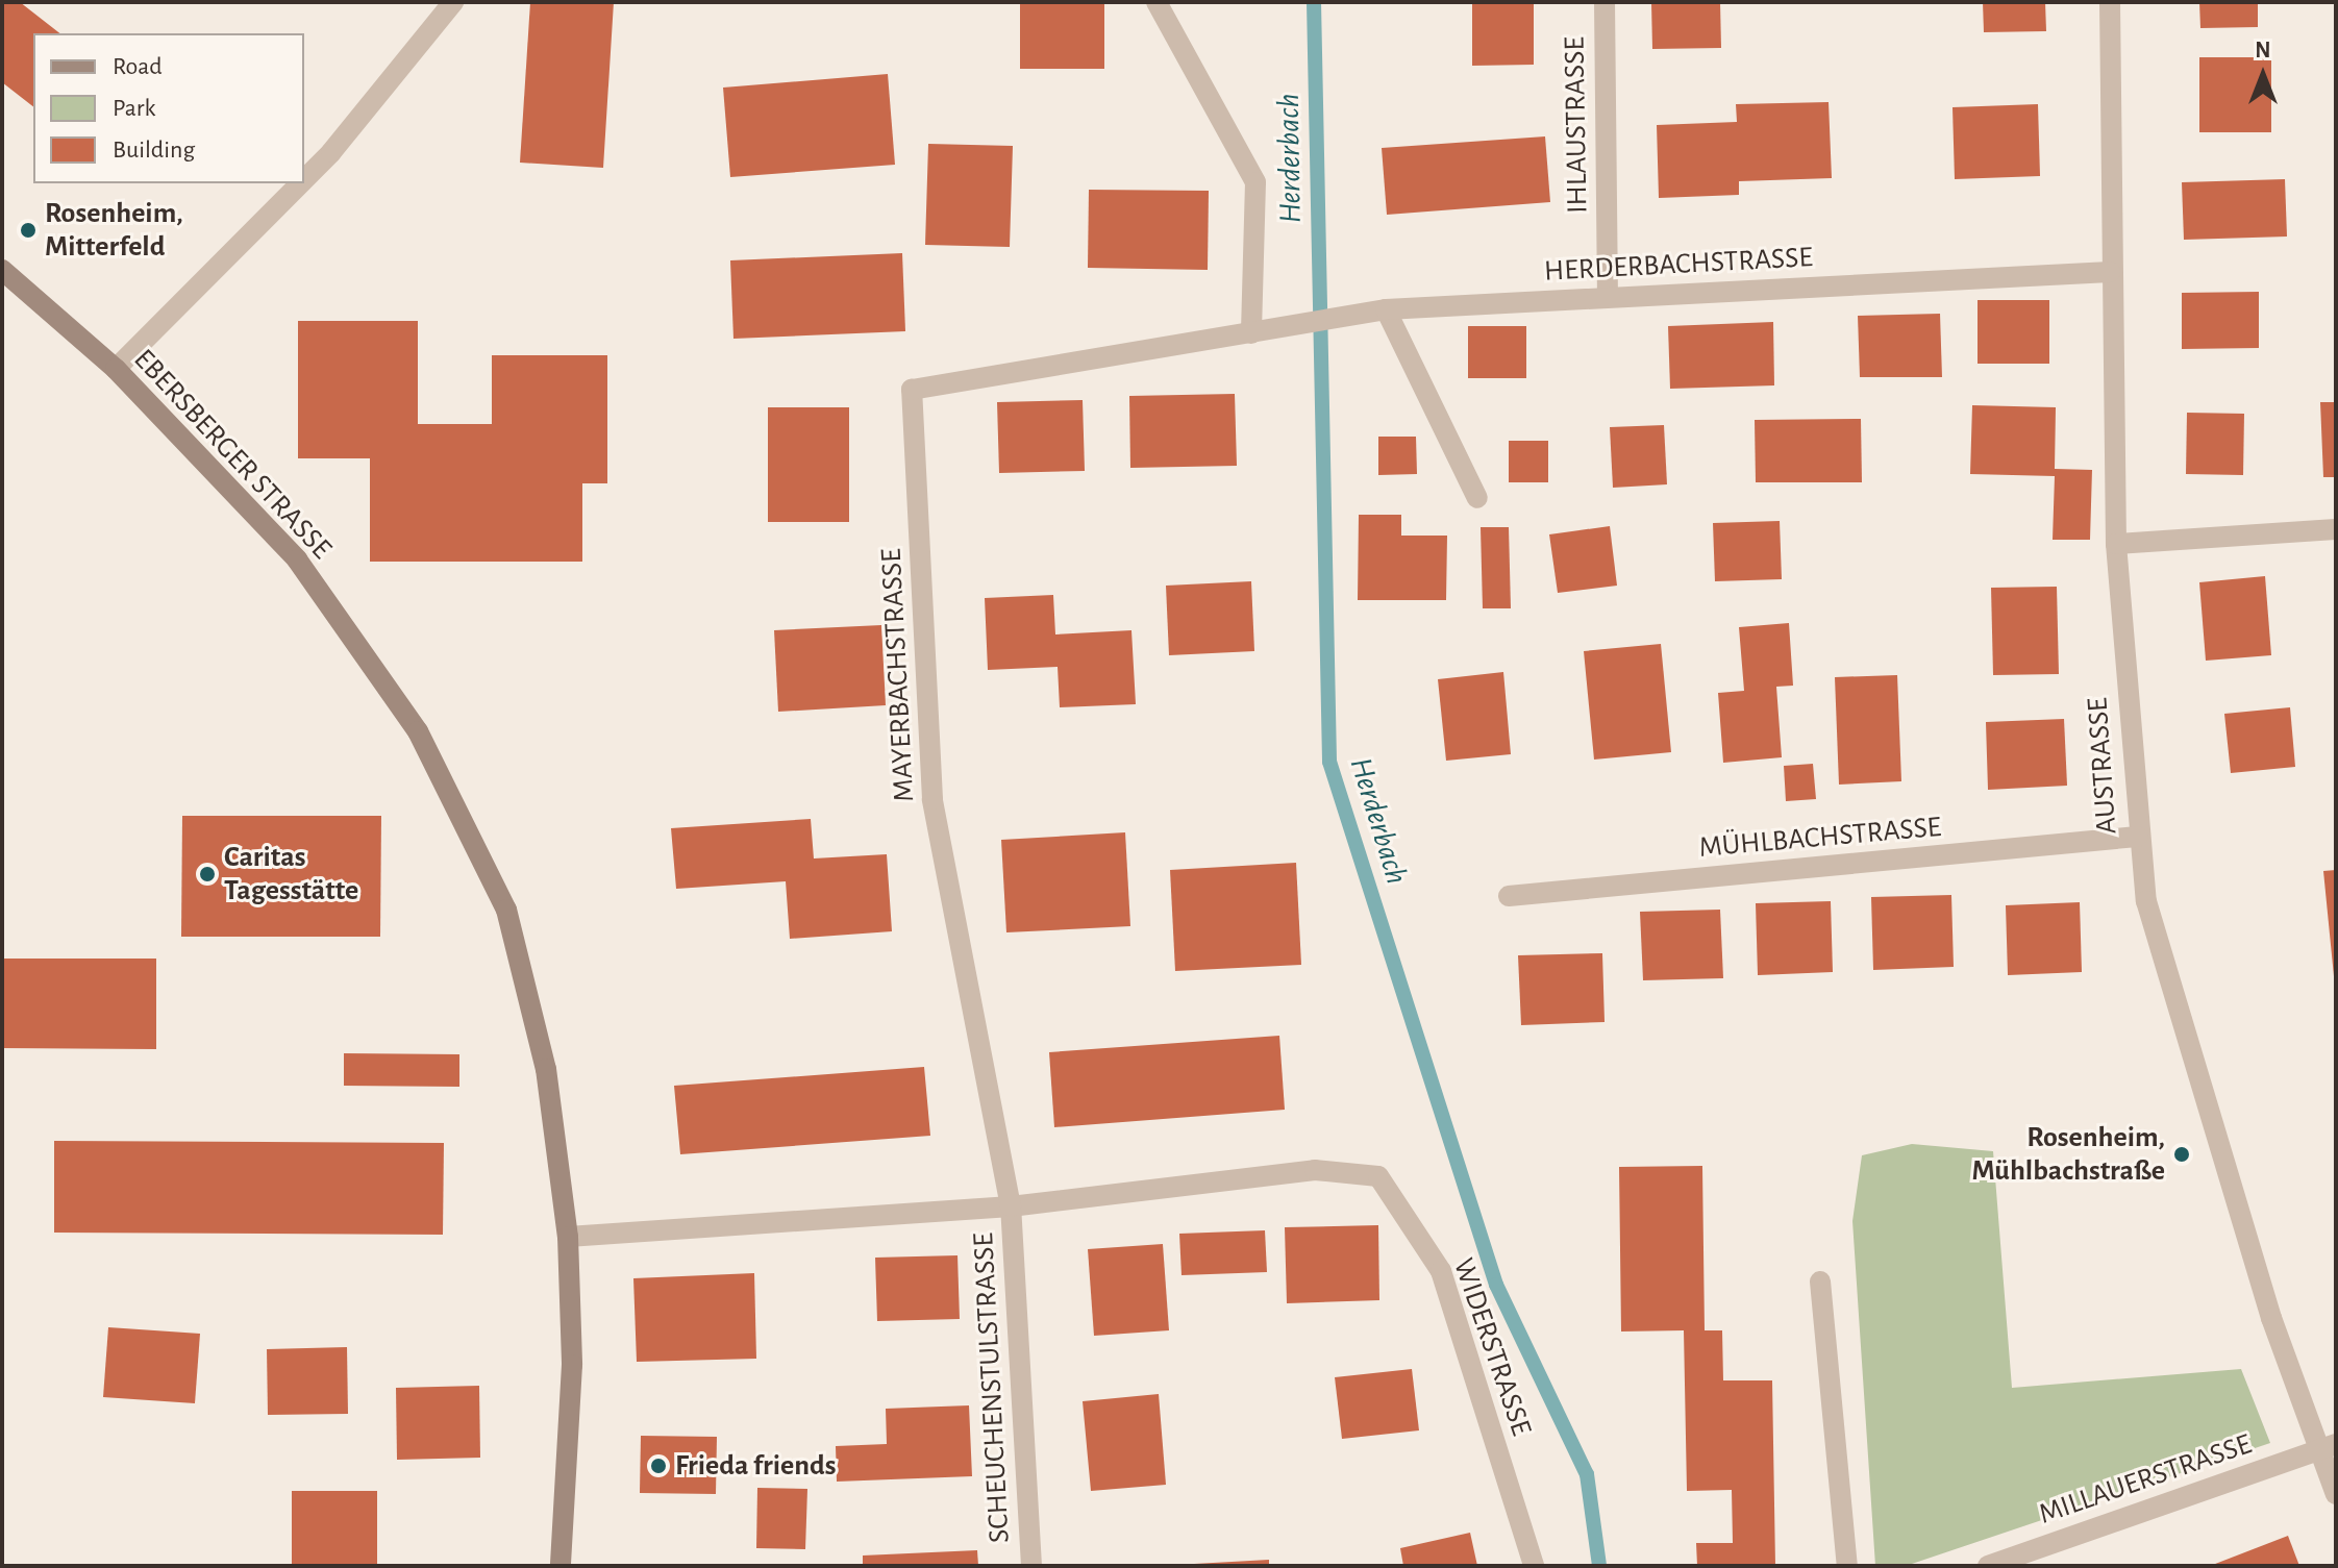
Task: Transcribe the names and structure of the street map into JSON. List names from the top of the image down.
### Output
{
  "streets": {
    "street": [
      "IHLAUSTRASSE",
      "HERDERBACHSTRASSE",
      "EBERSBERGER STRASSE",
      "MAYERBACHSTRASSE",
      "AUSTRASSE",
      "MÜHLBACHSTRASSE",
      "WIDERSTRASSE",
      "SCHEUCHENSTULSTRASSE",
      "MILLAUERSTRASSE"
    ]
  },
  "crossings": [
    ["IHLAUSTRASSE", "HERDERBACHSTRASSE"],
    ["HERDERBACHSTRASSE", "MAYERBACHSTRASSE"],
    ["HERDERBACHSTRASSE", "AUSTRASSE"],
    ["MAYERBACHSTRASSE", "WIDERSTRASSE"],
    ["MAYERBACHSTRASSE", "SCHEUCHENSTULSTRASSE"],
    ["AUSTRASSE", "MÜHLBACHSTRASSE"],
    ["AUSTRASSE", "MILLAUERSTRASSE"],
    ["WIDERSTRASSE", "SCHEUCHENSTULSTRASSE"]
  ],
  "water": ["Herderbach"],
  "places": [
    "Rosenheim, Mitterfeld",
    "Caritas Tagesstätte",
    "Rosenheim, Mühlbachstraße",
    "Frieda friends"
  ],
  "legend": ["Road", "Park", "Building"],
  "north": "top"
}
